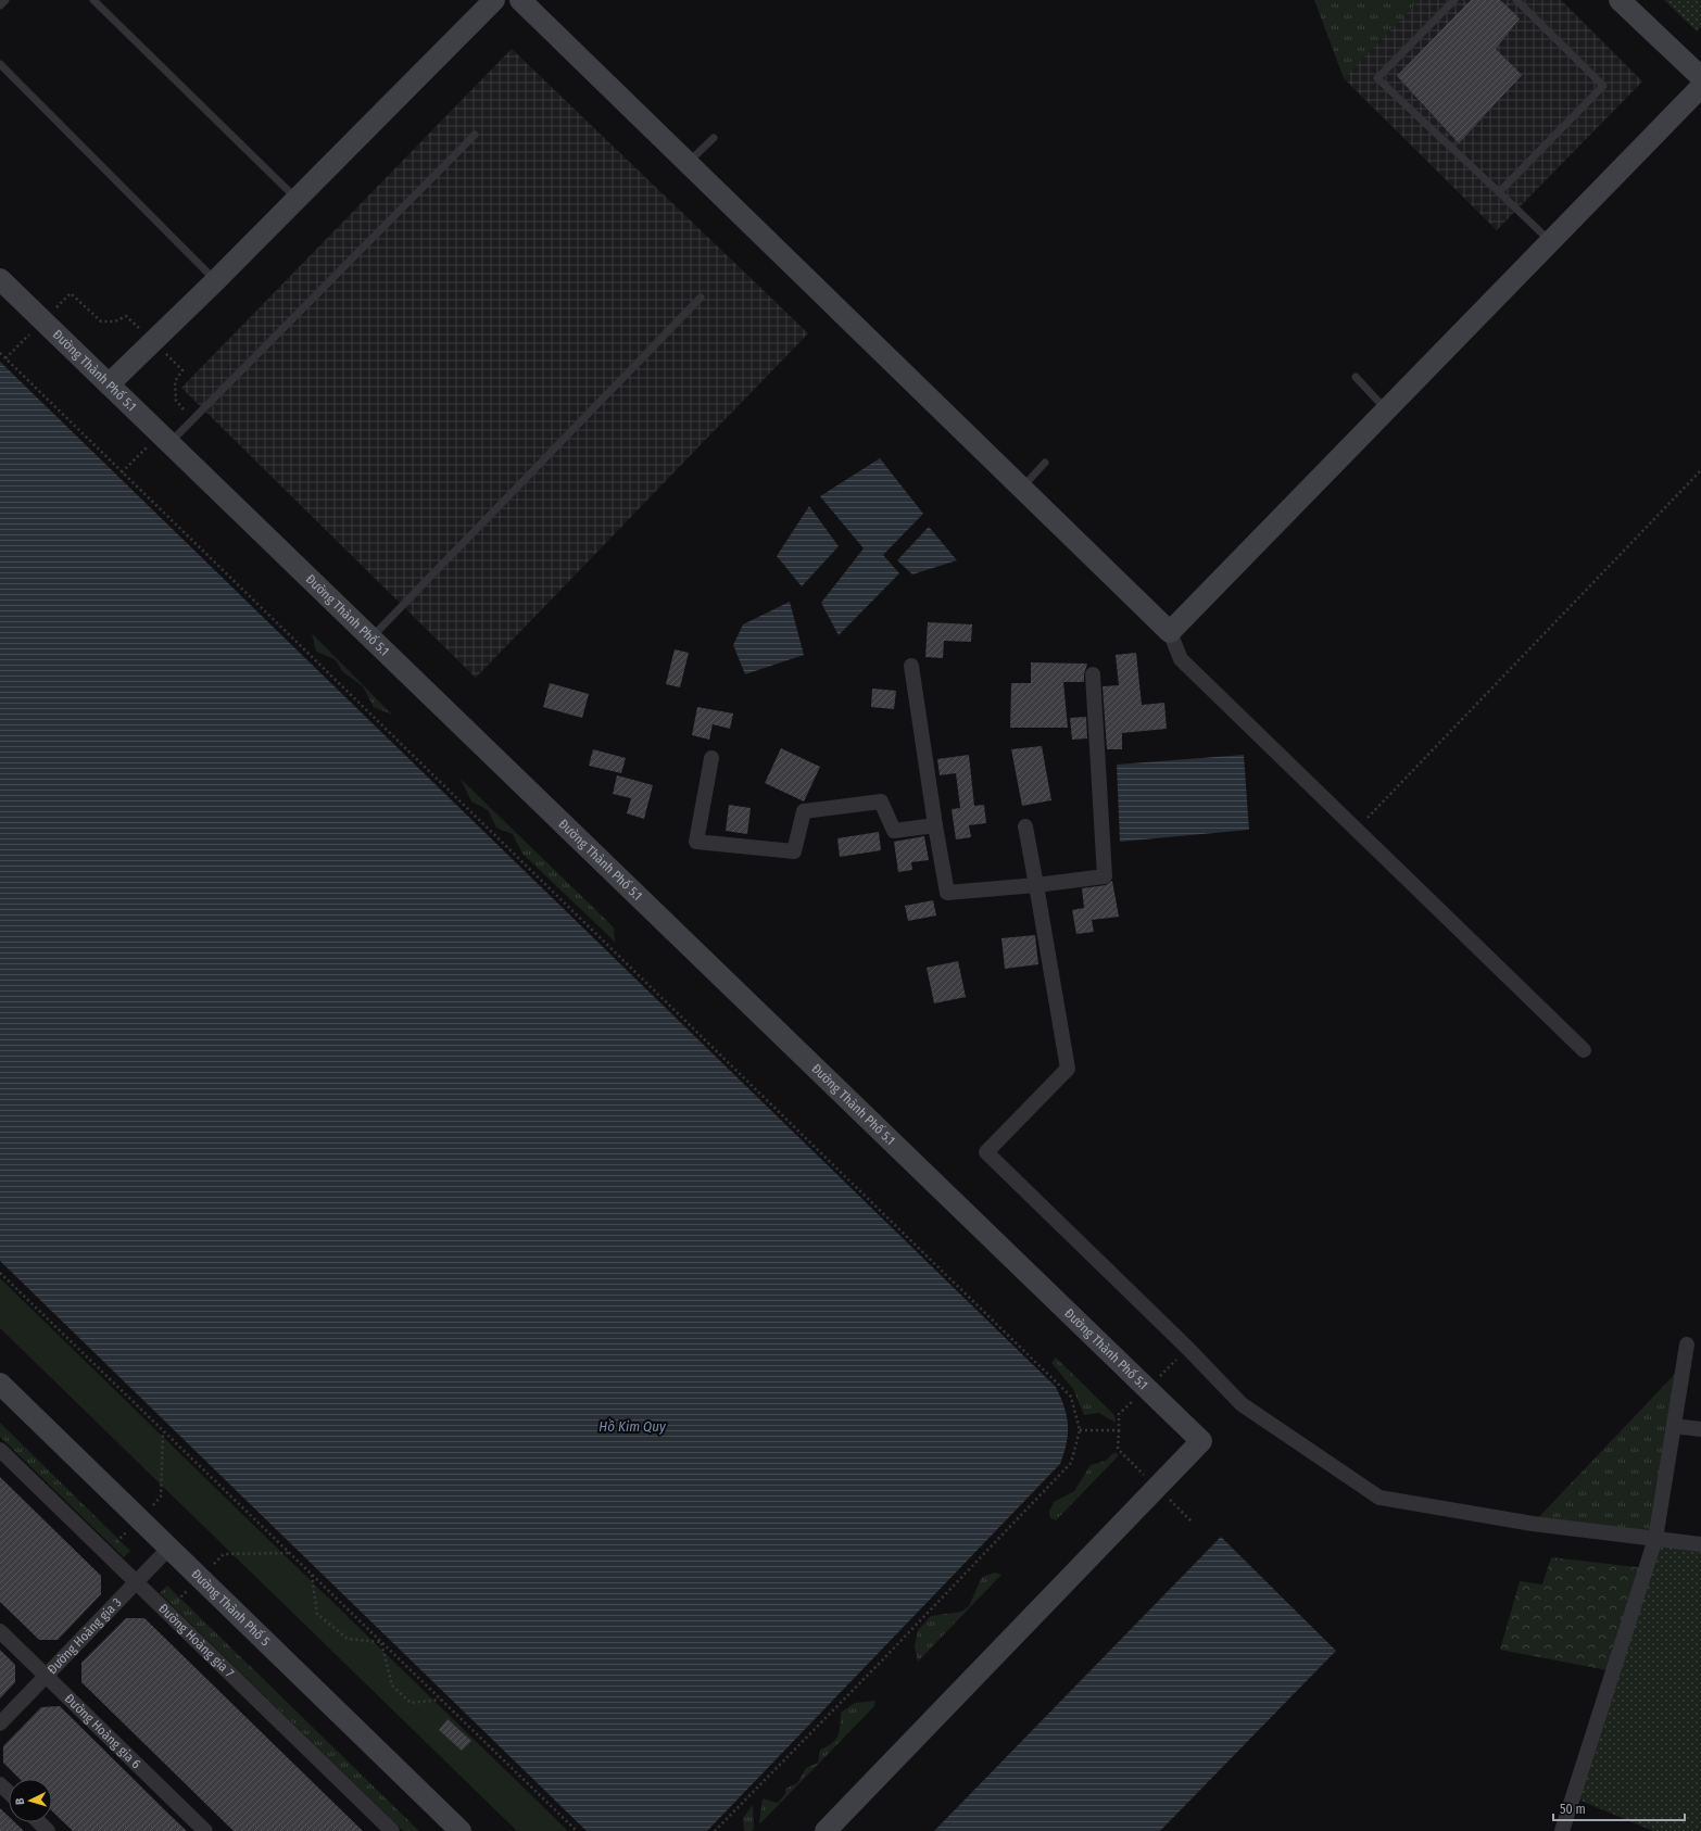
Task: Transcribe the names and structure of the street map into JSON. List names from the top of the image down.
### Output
{
  "streets": {
    "street": [
      "Đường Thành Phố 5.1",
      "Đường Thành Phố 5",
      "Đường Hoàng gia 3",
      "Đường Hoàng gia 7",
      "Đường Hoàng gia 6"
    ]
  },
  "crossings": [
    ["Đường Thành Phố 5", "Đường Hoàng gia 3"],
    ["Đường Hoàng gia 3", "Đường Hoàng gia 7"],
    ["Đường Hoàng gia 3", "Đường Hoàng gia 6"]
  ],
  "water": ["Hồ Kim Quy"],
  "scale_bar": "50 m",
  "north": "left"
}
